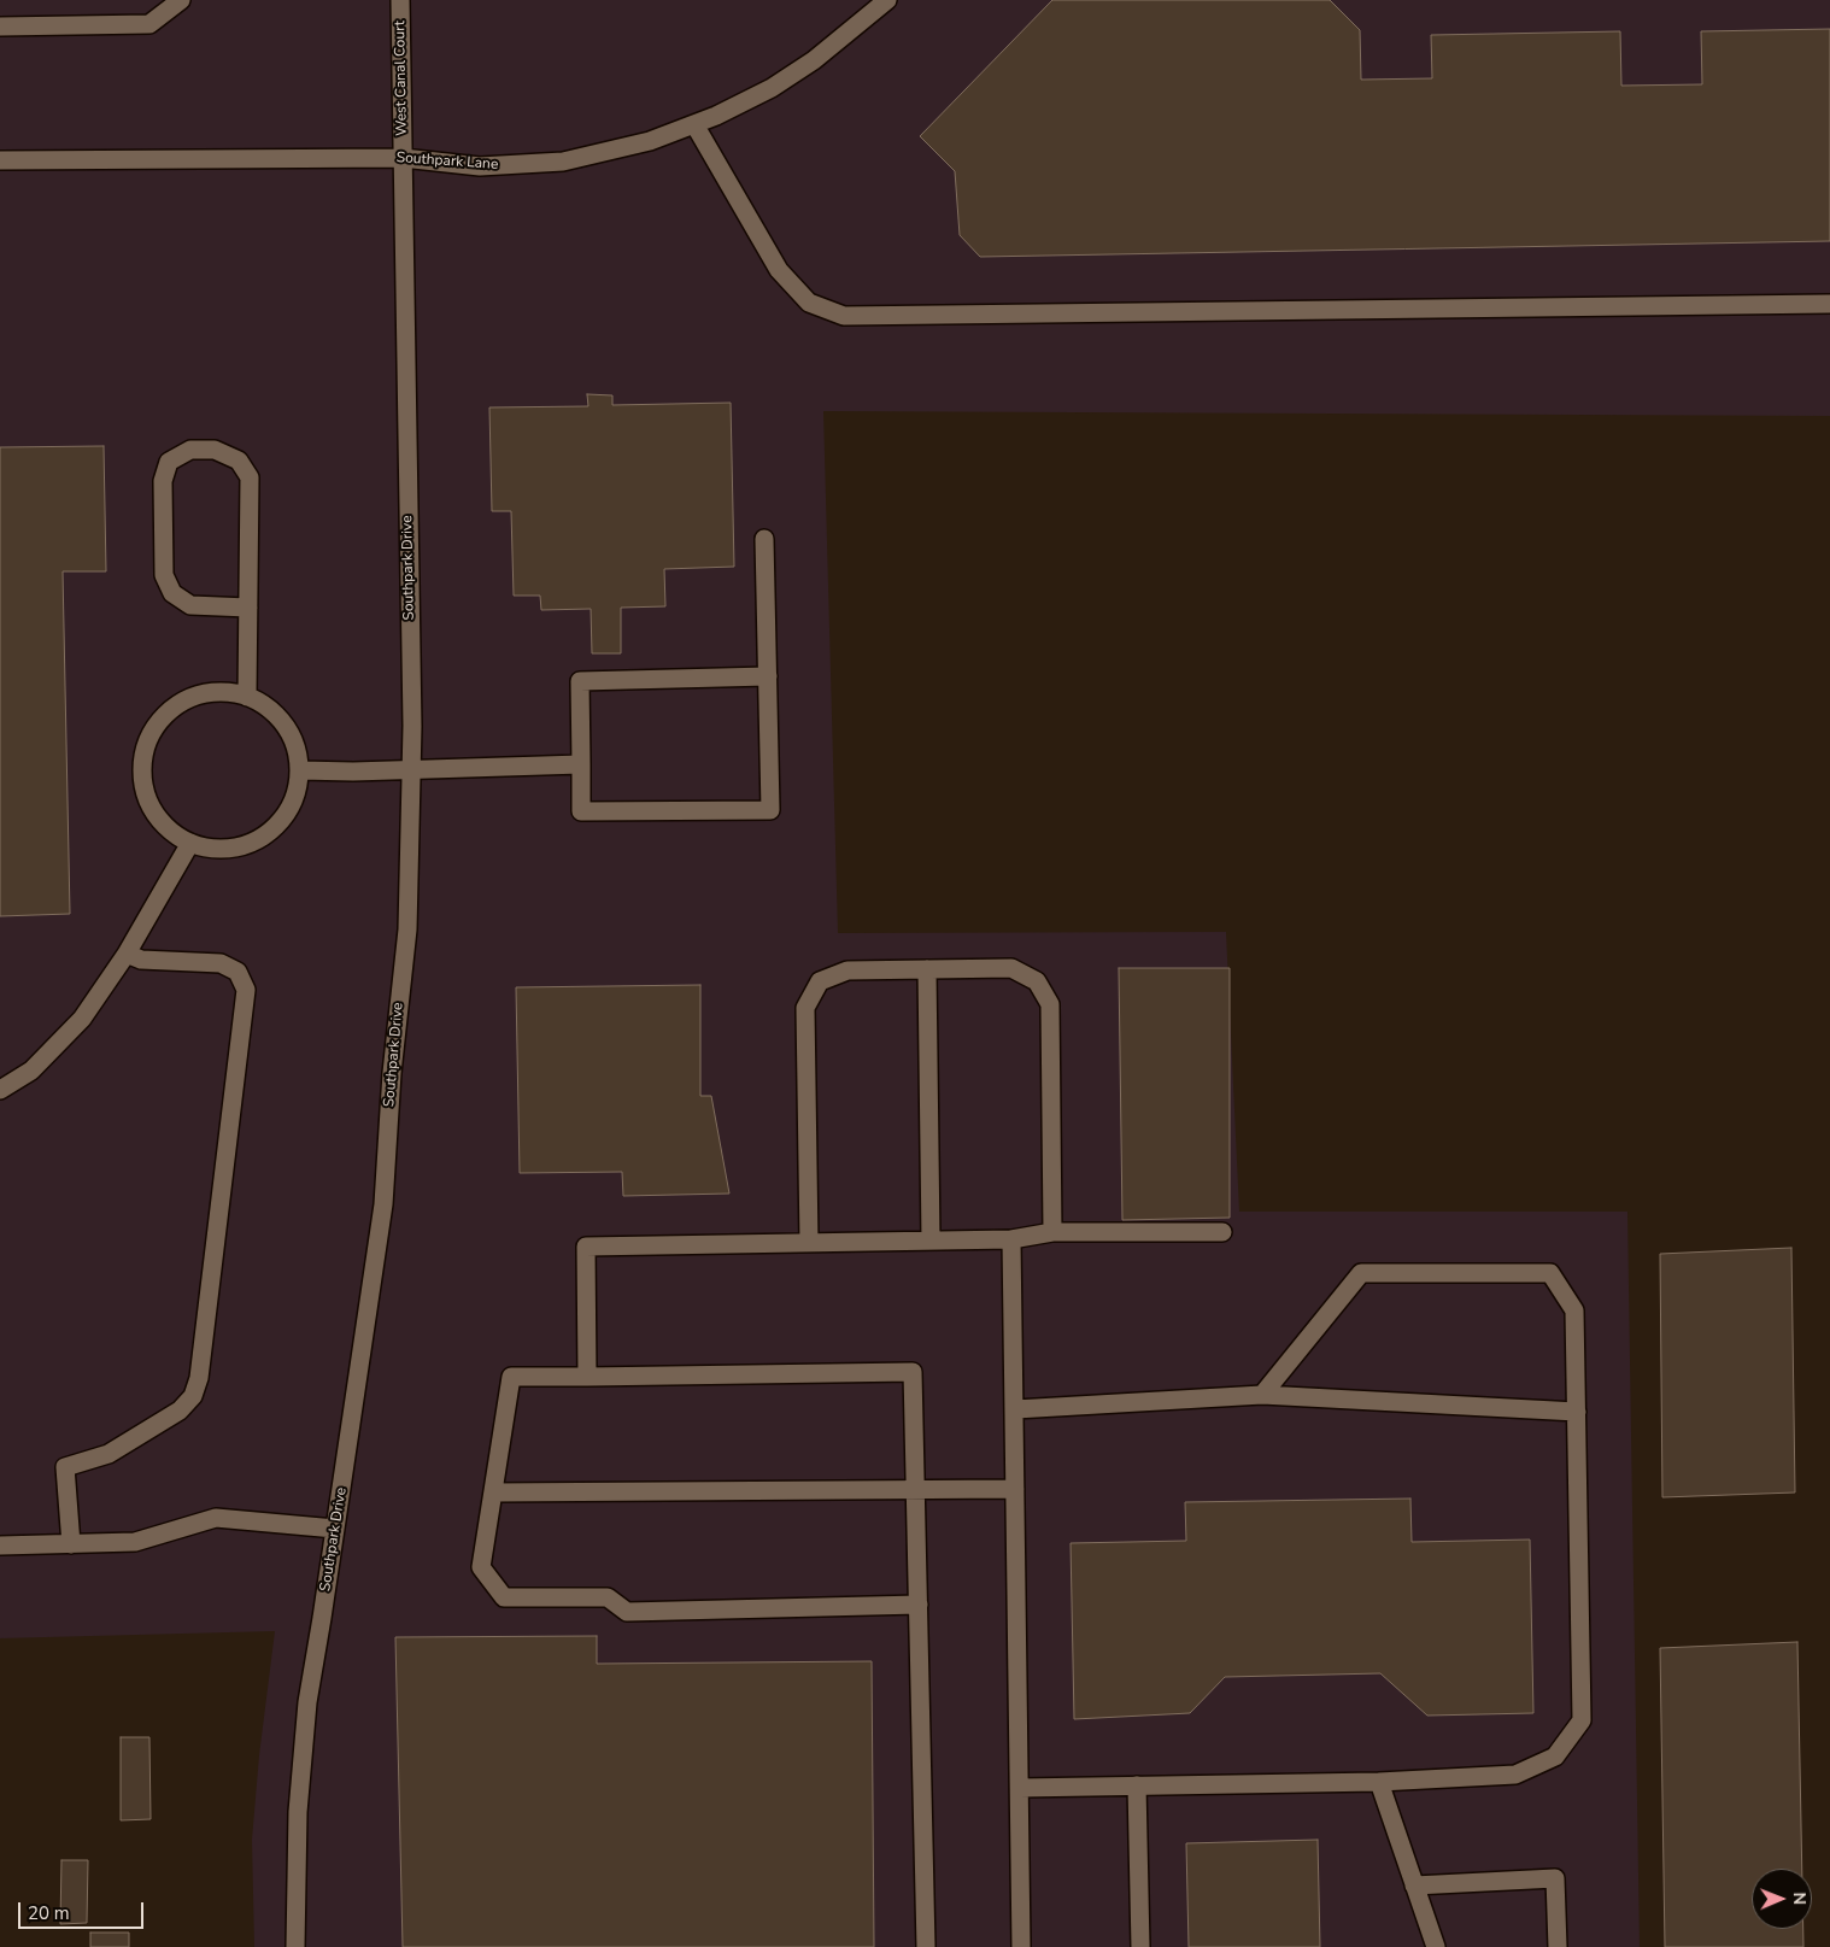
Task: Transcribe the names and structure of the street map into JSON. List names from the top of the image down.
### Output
{
  "streets": {
    "street": ["West Canal Court", "Southpark Lane", "Southpark Drive"]
  },
  "crossings": [
    ["West Canal Court", "Southpark Lane"],
    ["West Canal Court", "Southpark Drive"],
    ["Southpark Lane", "Southpark Drive"]
  ],
  "scale_bar": "20 m",
  "north": "right"
}
